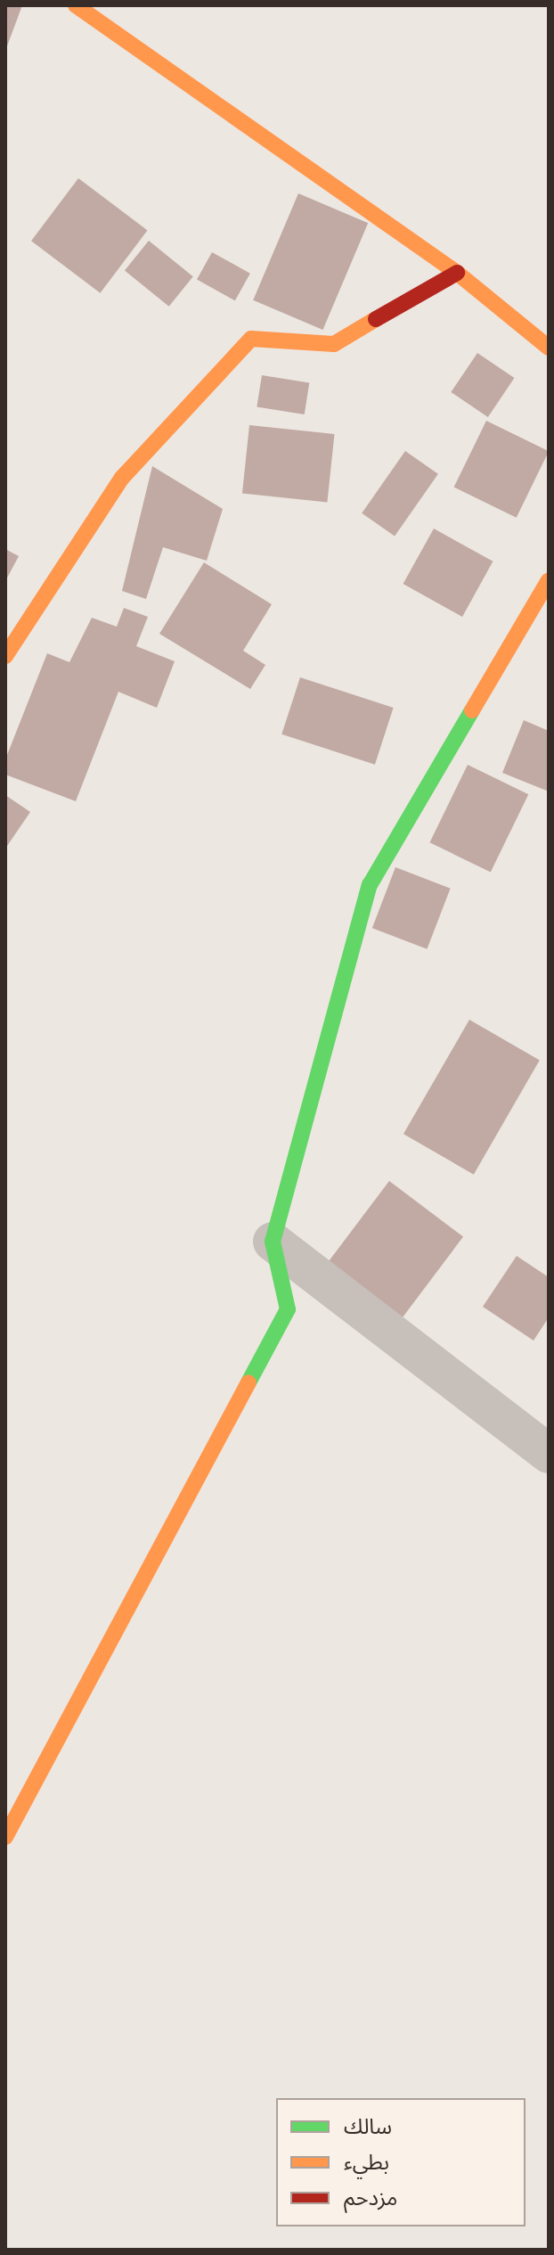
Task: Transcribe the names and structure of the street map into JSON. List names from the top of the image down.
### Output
{
  "legend": ["سالك", "بطيء", "مزدحم"]
}
